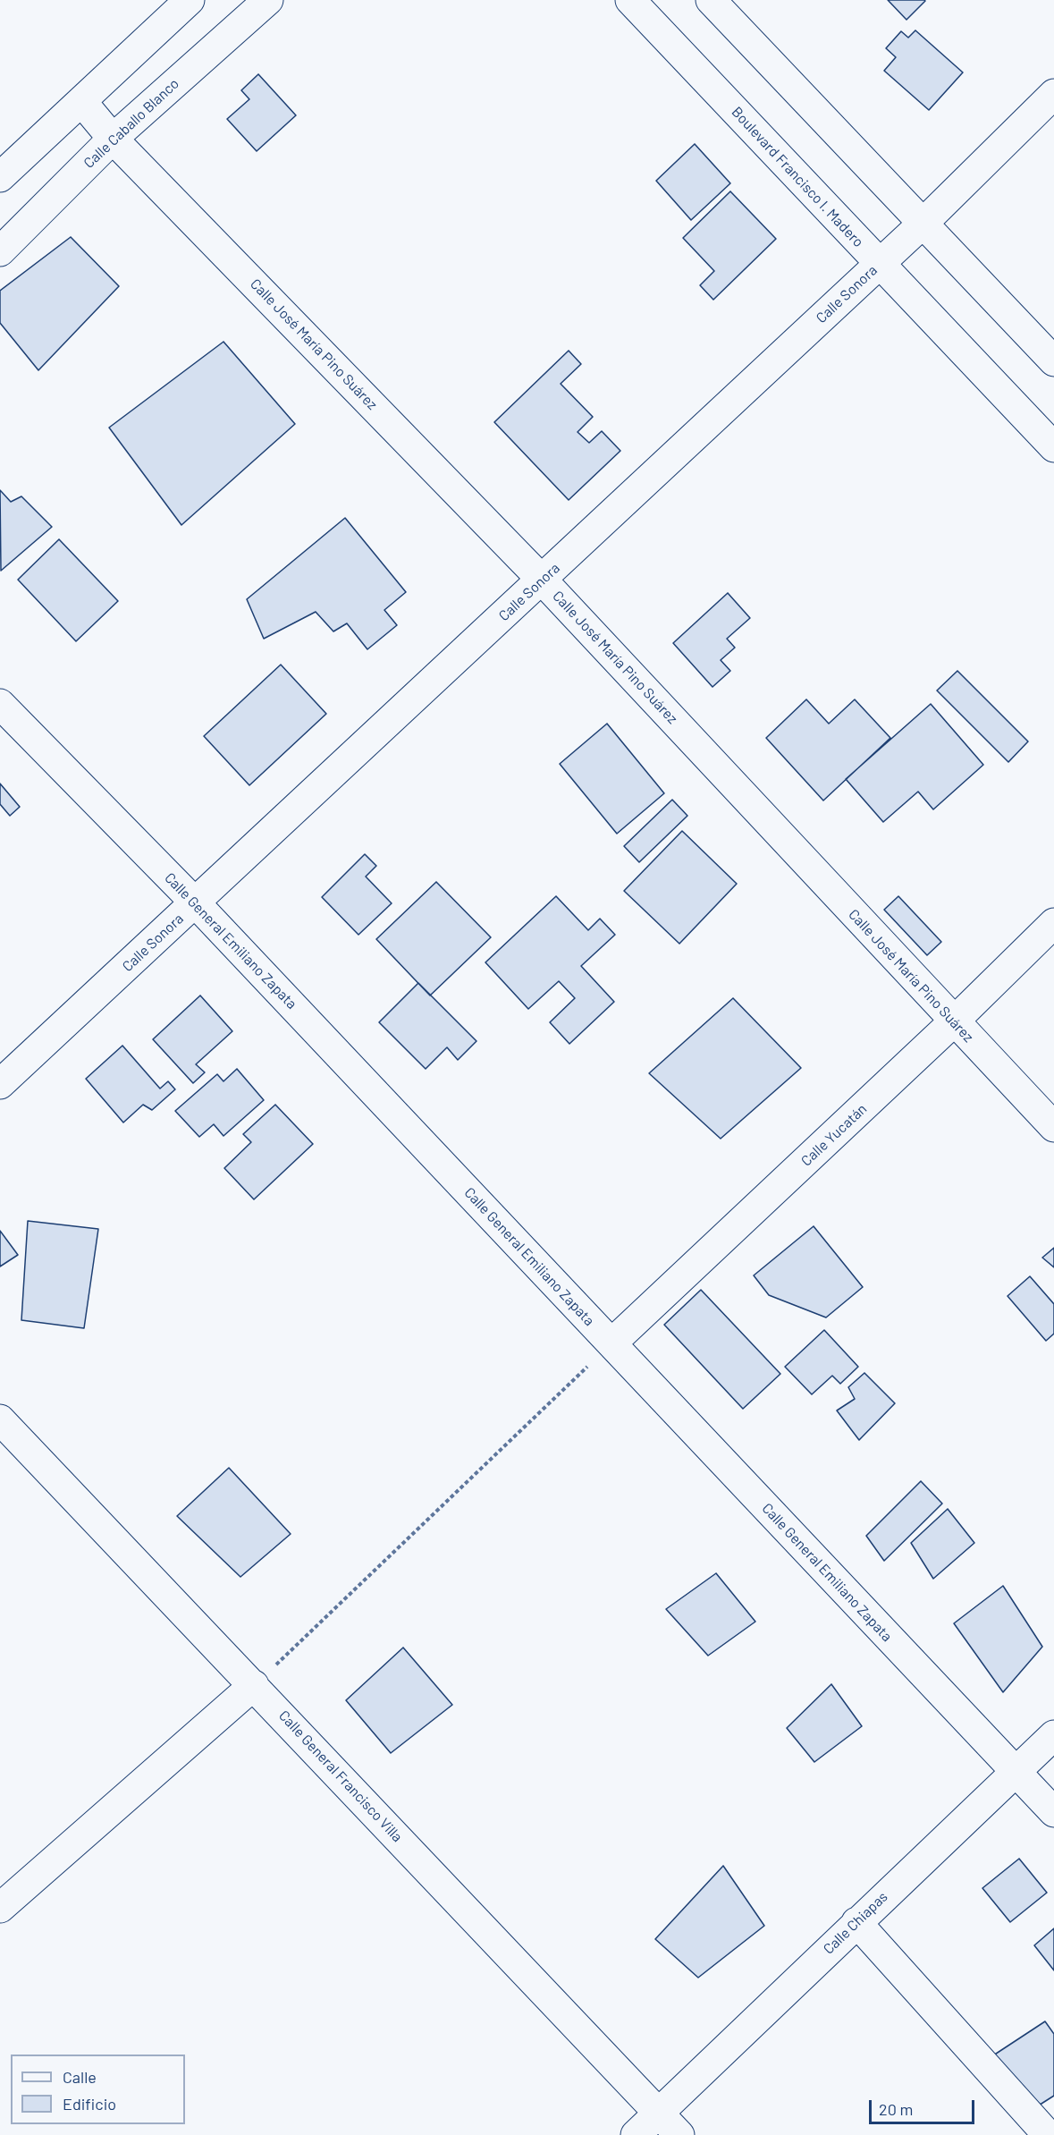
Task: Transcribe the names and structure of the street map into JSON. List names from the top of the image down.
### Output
{
  "streets": {
    "street": [
      "Calle Caballo Blanco",
      "Boulevard Francisco I. Madero",
      "Calle Sonora",
      "Calle José María Pino Suárez",
      "Calle General Emiliano Zapata",
      "Calle Yucatán",
      "Calle General Francisco Villa",
      "Calle Chiapas"
    ]
  },
  "crossings": [
    ["Calle Caballo Blanco", "Calle José María Pino Suárez"],
    ["Boulevard Francisco I. Madero", "Calle Sonora"],
    ["Calle Sonora", "Calle José María Pino Suárez"],
    ["Calle Sonora", "Calle General Emiliano Zapata"],
    ["Calle José María Pino Suárez", "Calle Yucatán"],
    ["Calle General Emiliano Zapata", "Calle Yucatán"],
    ["Calle General Emiliano Zapata", "Calle Chiapas"],
    ["Calle General Francisco Villa", "Calle Chiapas"]
  ],
  "legend": ["Calle", "Edificio"],
  "scale_bar": "20 m"
}
